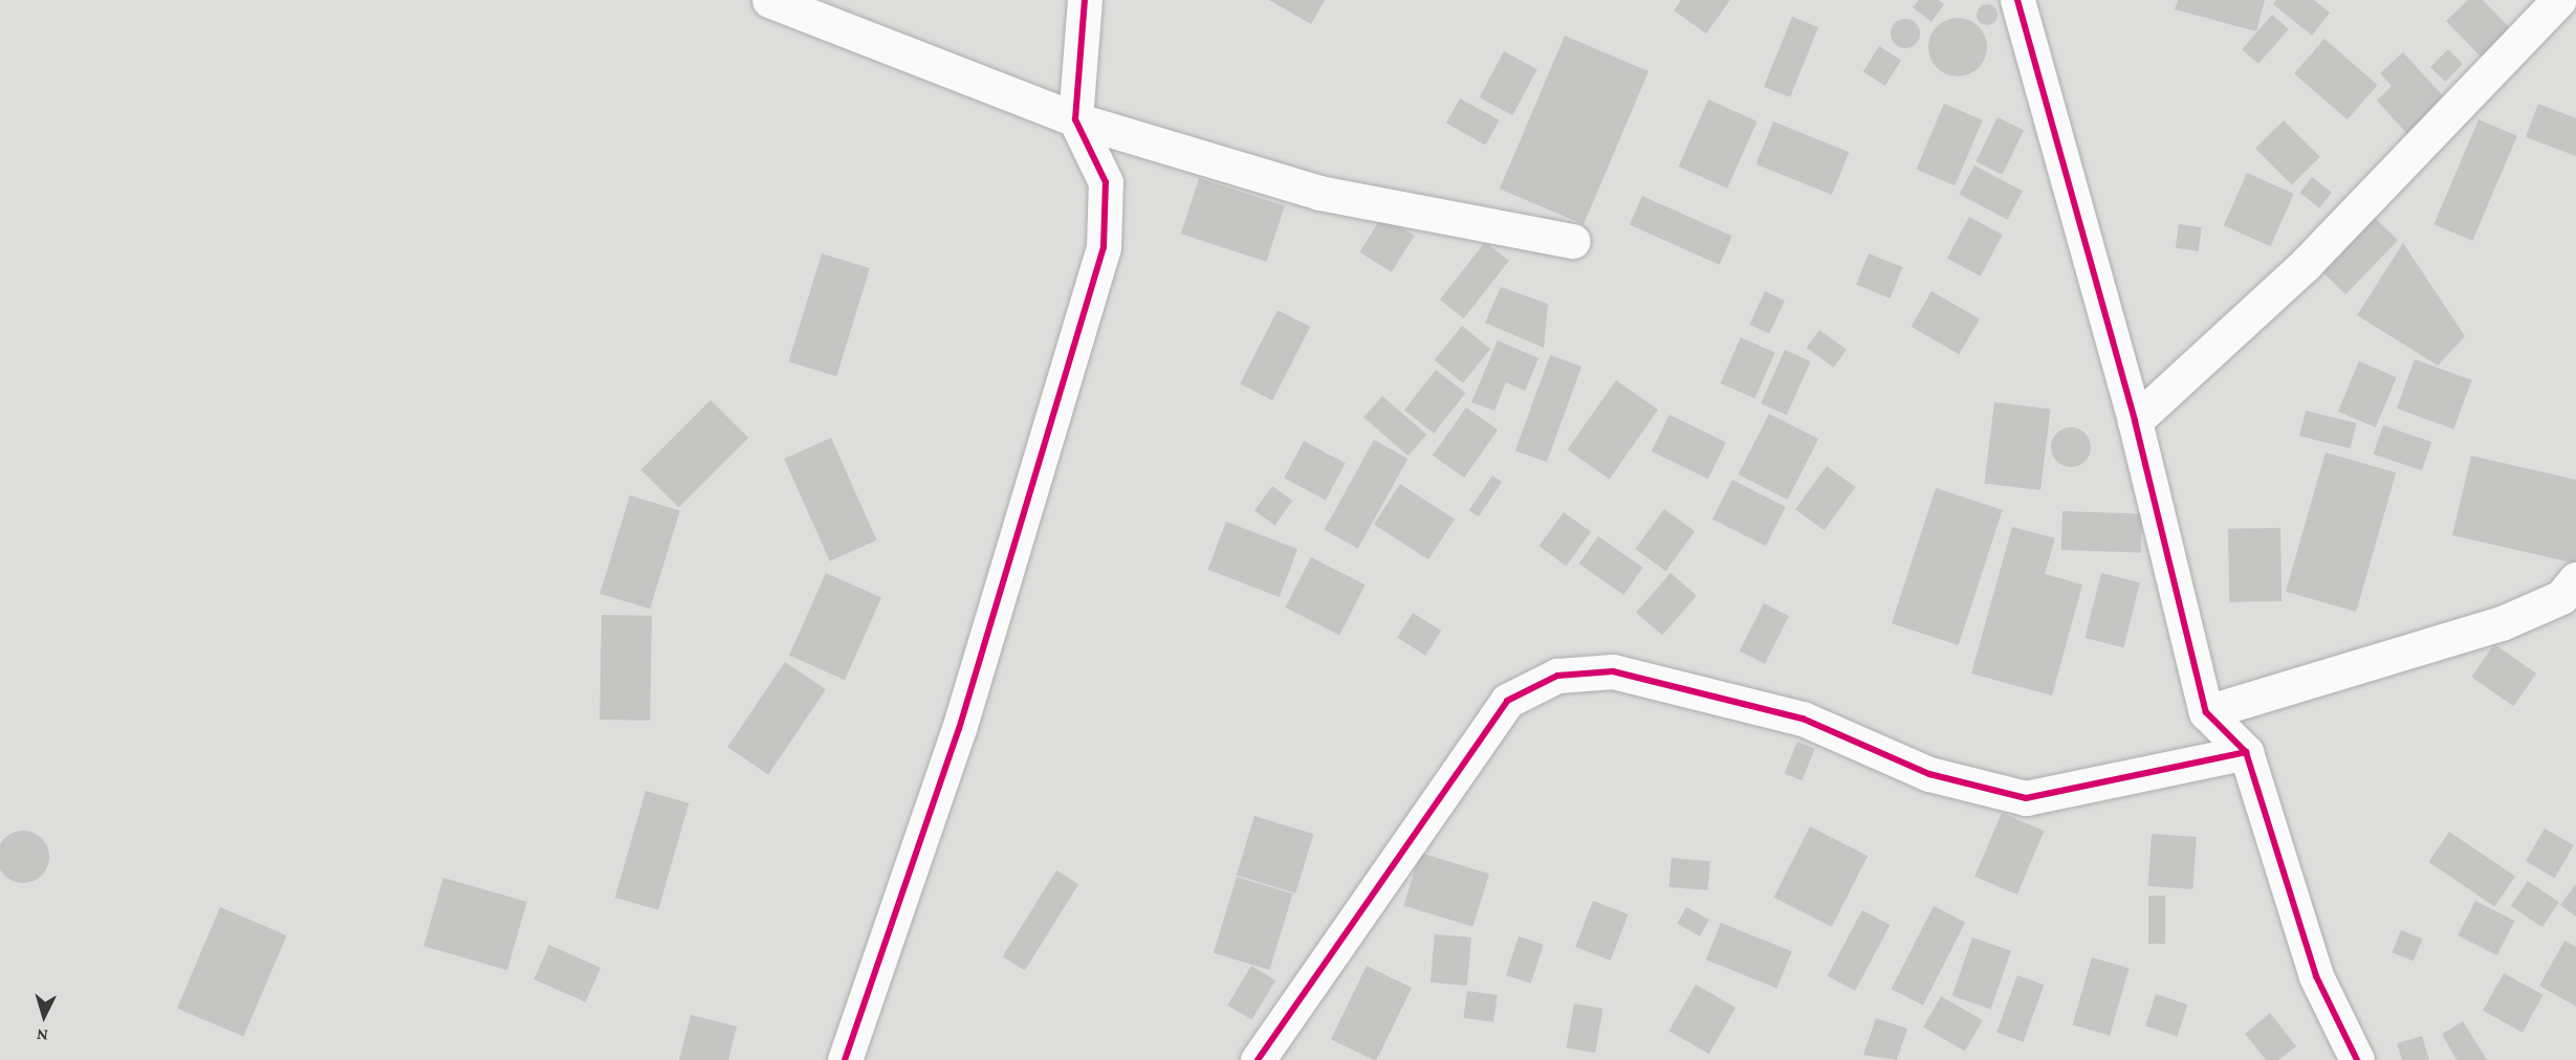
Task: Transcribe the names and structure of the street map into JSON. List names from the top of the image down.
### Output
{
  "north": "bottom"
}
